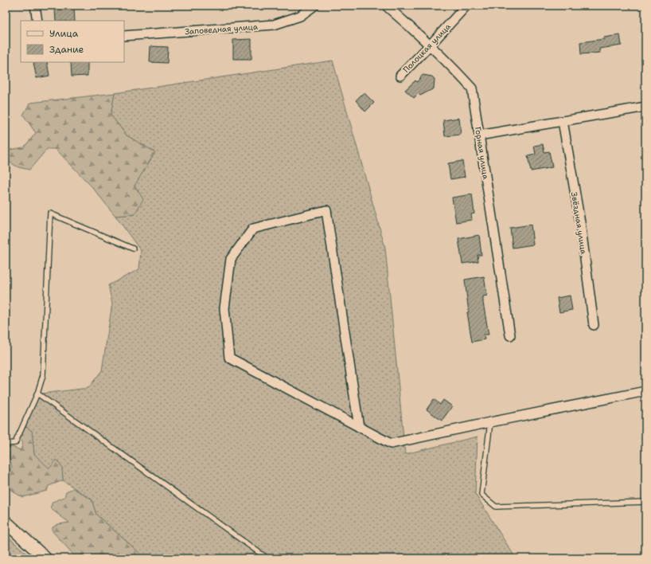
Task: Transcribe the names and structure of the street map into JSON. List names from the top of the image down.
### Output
{
  "streets": {
    "street": [
      "Заповедная улица",
      "Полоцкая улица",
      "Горная улица",
      "Звёздная улица"
    ]
  },
  "crossings": [
    ["Полоцкая улица", "Горная улица"]
  ],
  "legend": ["Улица", "Здание"]
}
